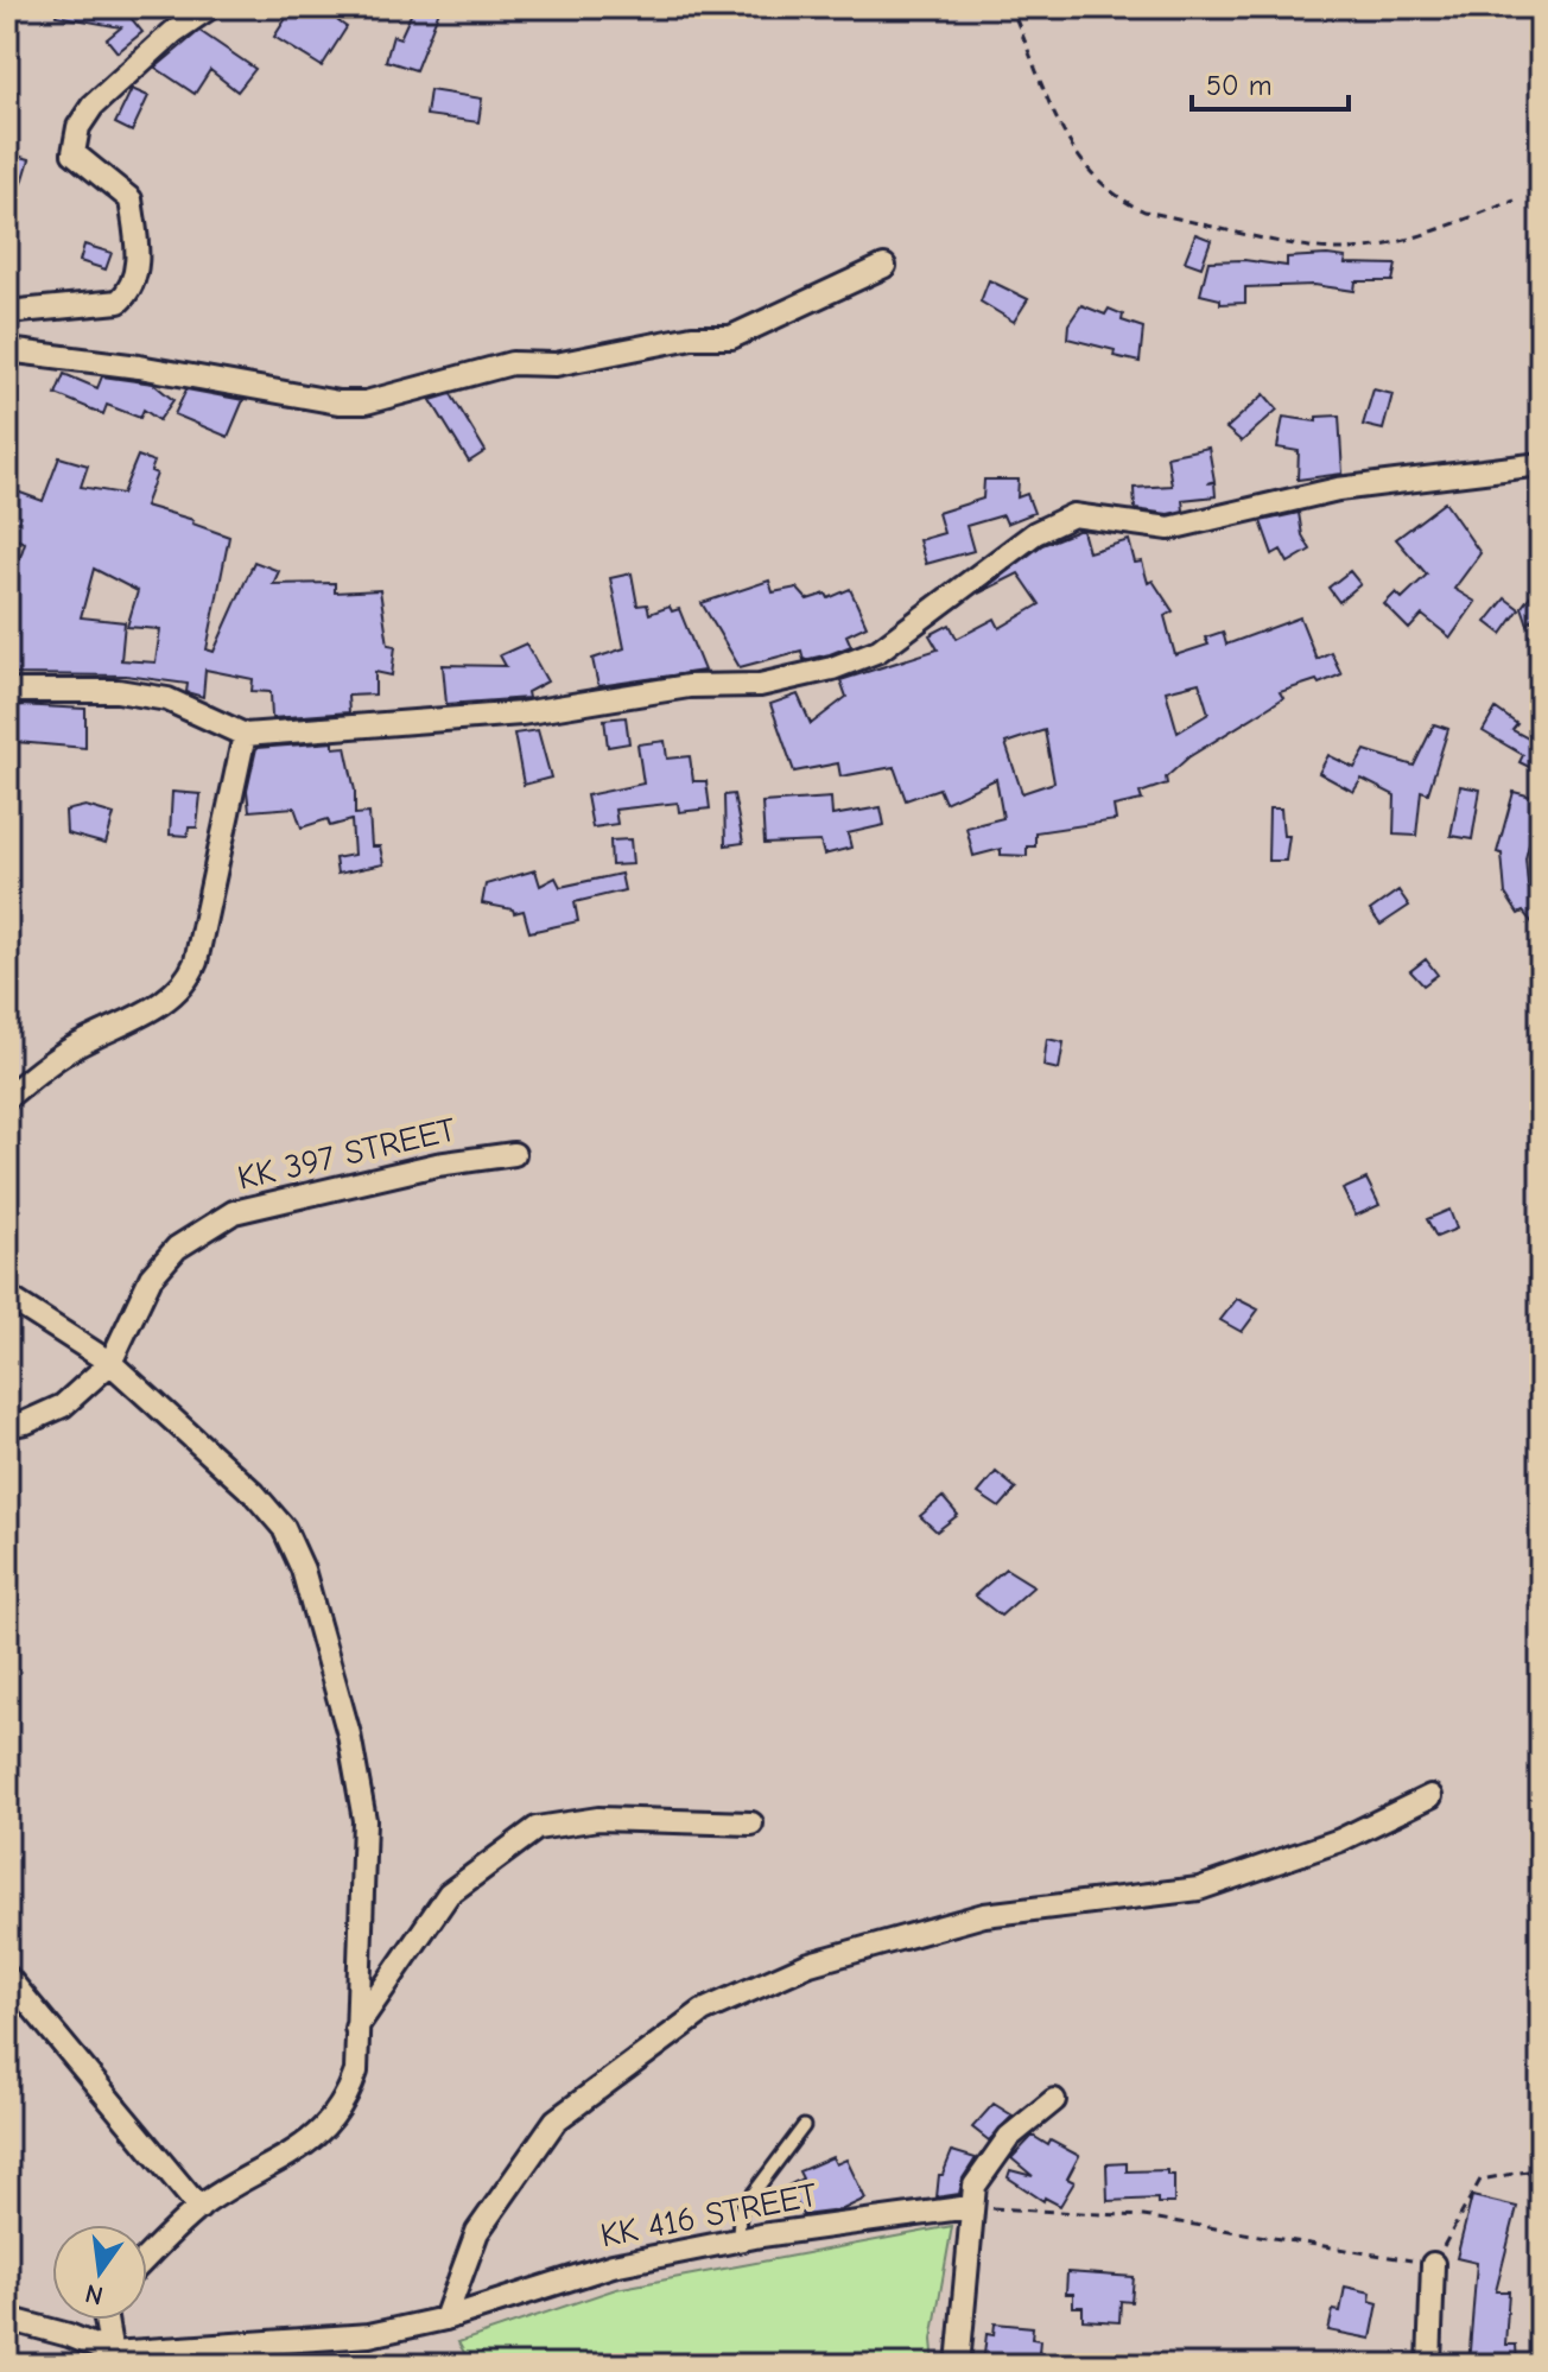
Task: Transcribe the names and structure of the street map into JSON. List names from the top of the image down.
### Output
{
  "streets": {
    "street": ["KK 397 STREET", "KK 416 STREET"]
  },
  "scale_bar": "50 m",
  "north": "bottom"
}
